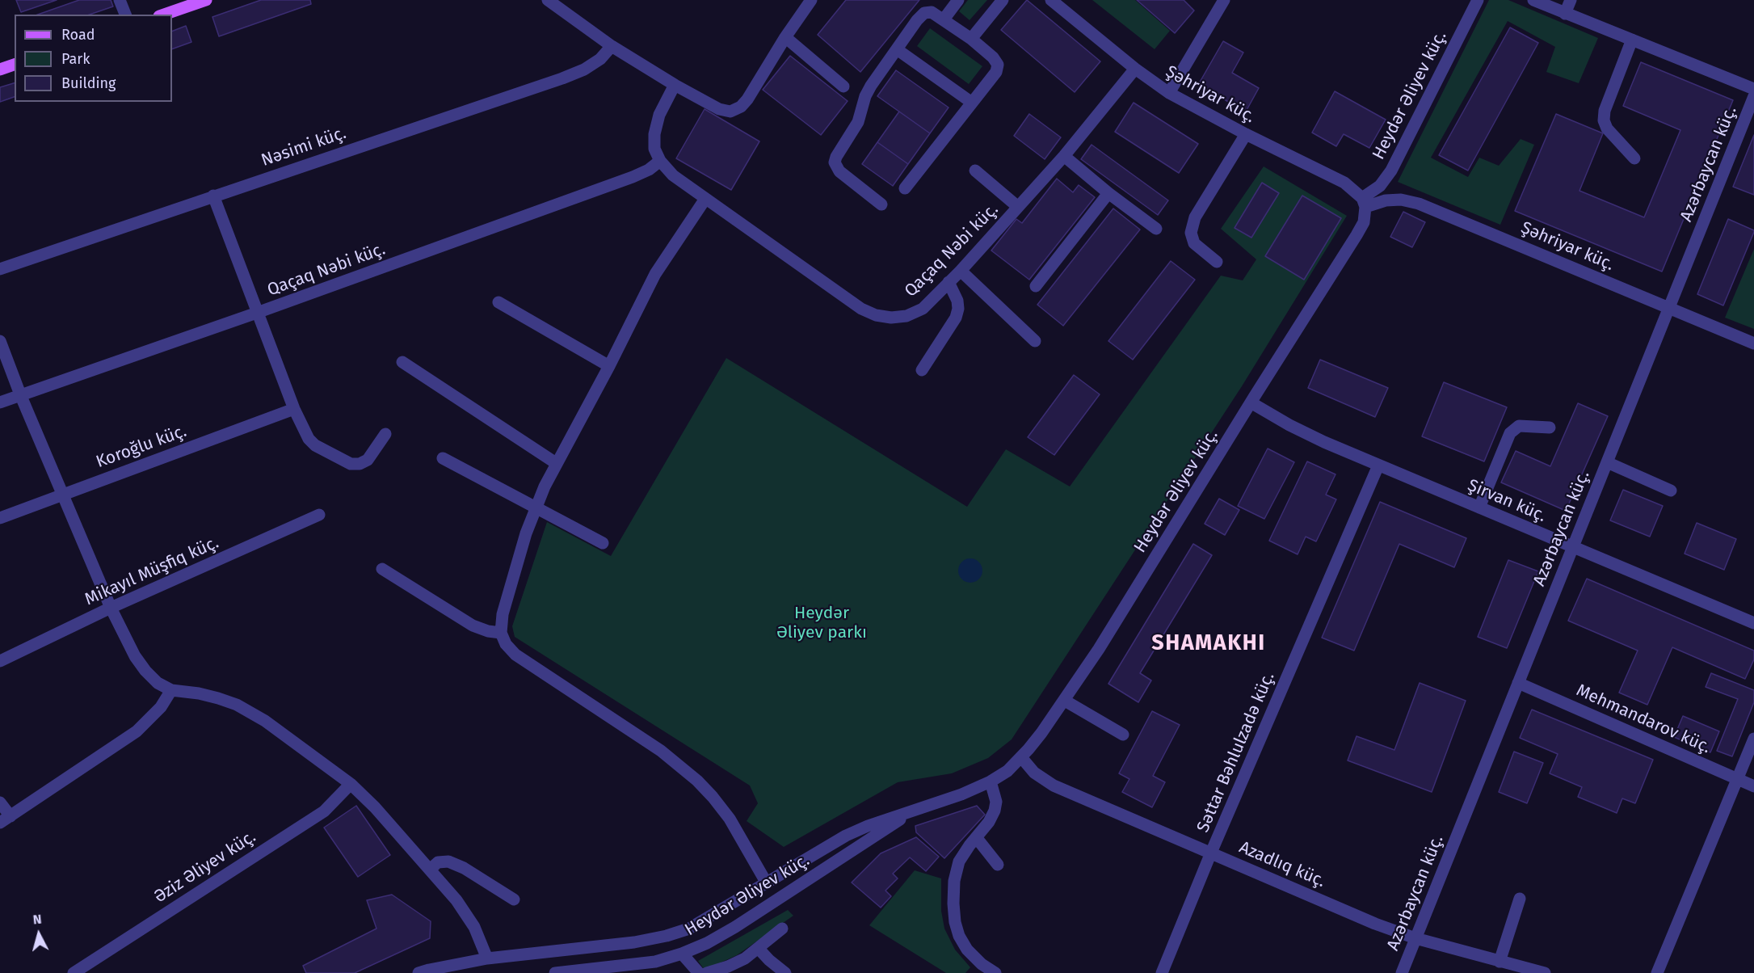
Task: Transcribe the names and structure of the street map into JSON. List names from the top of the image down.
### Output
{
  "streets": {
    "street": [
      "Şəhriyar küç.",
      "Heydər Əliyev küç.",
      "Nəsimi küç.",
      "Azərbaycan küç.",
      "Qaçaq Nəbi küç.",
      "Koroğlu küç.",
      "Şirvan küç.",
      "Mikayıl Müşfiq küç.",
      "Mehmandarov küç.",
      "Səttar Bəhlulzadə küç.",
      "Azadlıq küç.",
      "Əziz Əliyev küç."
    ]
  },
  "crossings": [
    ["Şəhriyar küç.", "Heydər Əliyev küç."],
    ["Şəhriyar küç.", "Azərbaycan küç."],
    ["Şəhriyar küç.", "Qaçaq Nəbi küç."],
    ["Heydər Əliyev küç.", "Şirvan küç."],
    ["Heydər Əliyev küç.", "Azadlıq küç."],
    ["Azərbaycan küç.", "Şirvan küç."],
    ["Azərbaycan küç.", "Mehmandarov küç."],
    ["Azərbaycan küç.", "Azadlıq küç."],
    ["Şirvan küç.", "Səttar Bəhlulzadə küç."],
    ["Səttar Bəhlulzadə küç.", "Azadlıq küç."]
  ],
  "districts": ["SHAMAKHI"],
  "parks": ["Heydər Əliyev parkı"],
  "legend": ["Road", "Park", "Building"],
  "north": "top"
}
